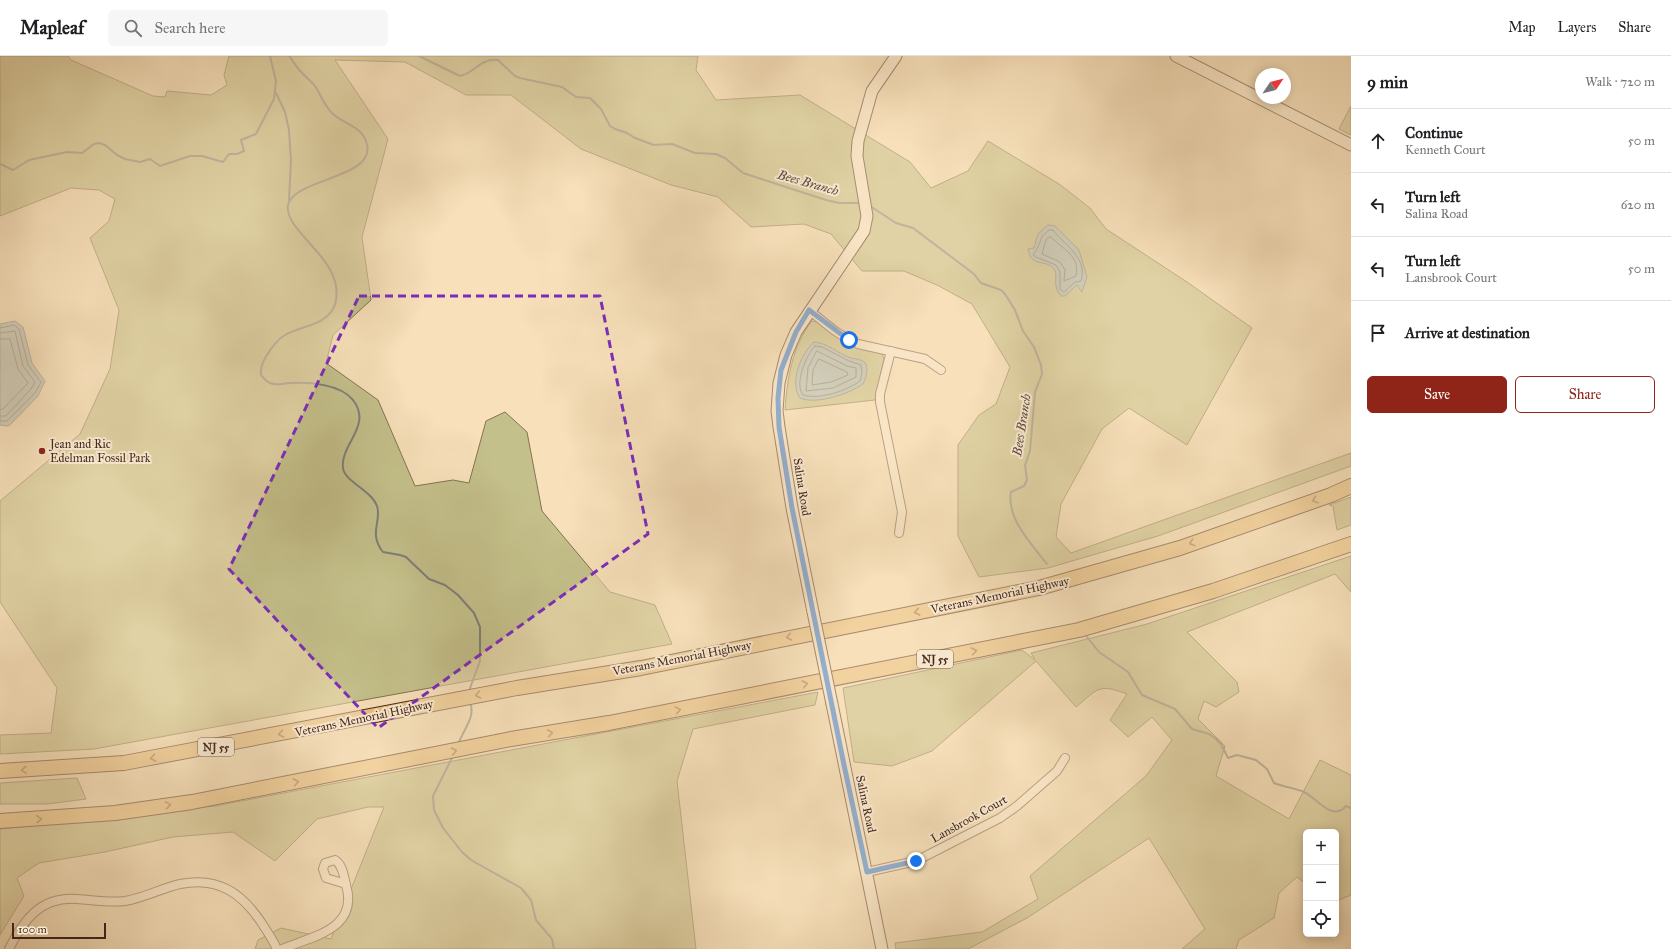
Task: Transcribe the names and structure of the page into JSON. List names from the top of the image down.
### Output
{
  "streets": {
    "highway": ["Veterans Memorial Highway", "NJ 55"],
    "street": ["Salina Road", "Lansbrook Court"]
  },
  "crossings": [
    ["Salina Road", "Lansbrook Court"]
  ],
  "water": ["Bees Branch"],
  "places": ["Jean and Ric Edelman Fossil Park"],
  "scale_bar": "100 m",
  "north": "top right",
  "page": {
    "header": "Mapleaf",
    "search": "Search here",
    "nav": ["Map", "Layers", "Share"],
    "heading": ["9 min", "Walk · 720 m"],
    "list": [
      ["Continue", "Kenneth Court", "50 m"],
      ["Turn left", "Salina Road", "620 m"],
      ["Turn left", "Lansbrook Court", "50 m"],
      "Arrive at destination"
    ],
    "buttons": ["Save", "Share"],
    "map_buttons": ["+", "−"],
    "scale": "100 m"
  }
}
